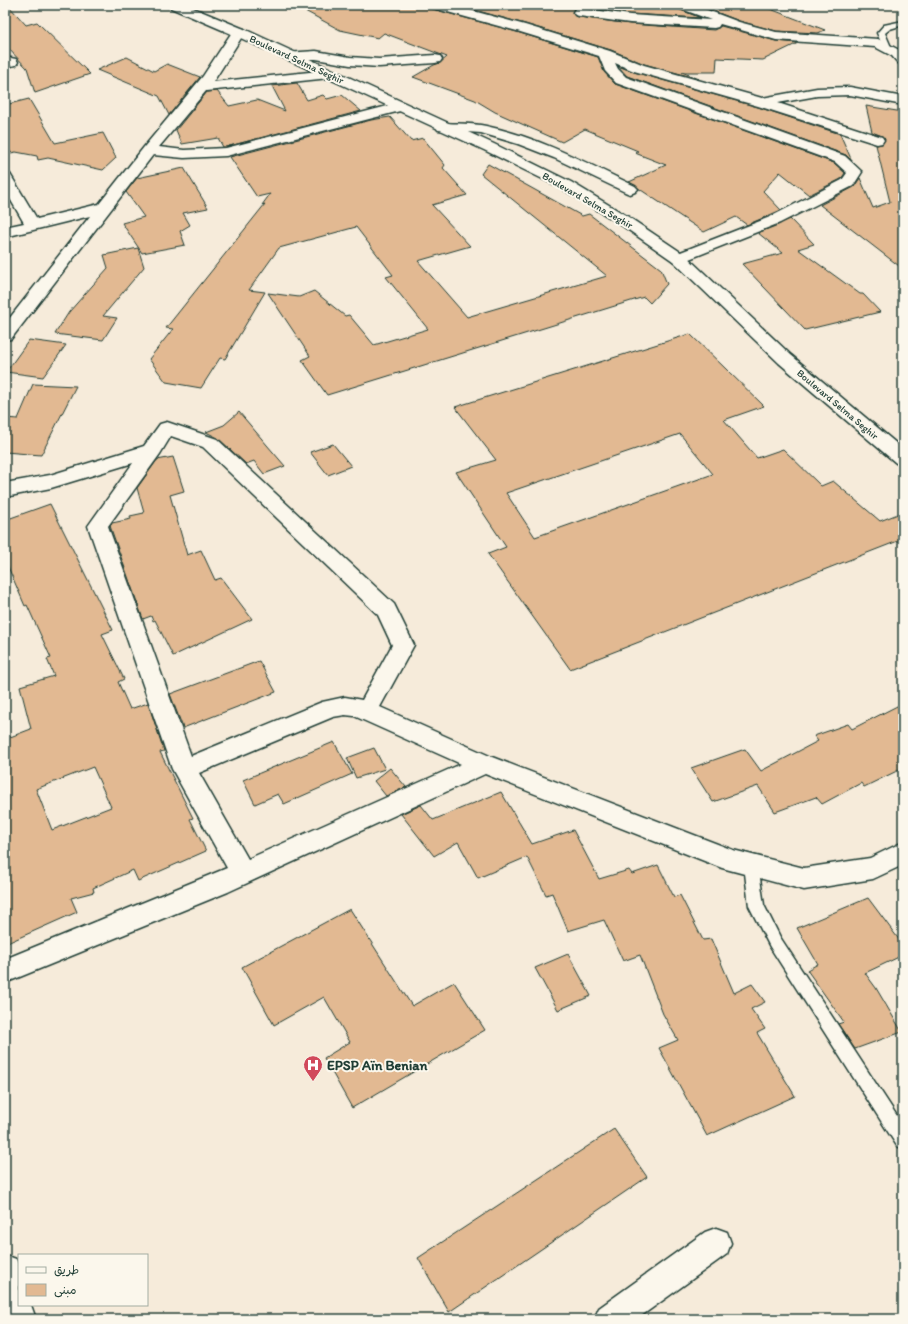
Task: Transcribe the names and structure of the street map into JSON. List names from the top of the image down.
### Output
{
  "streets": {
    "street": ["Boulevard Selma Seghir"]
  },
  "places": {
    "hospital": ["EPSP Aïn Benian"]
  },
  "legend": ["طريق", "مبنى"]
}
